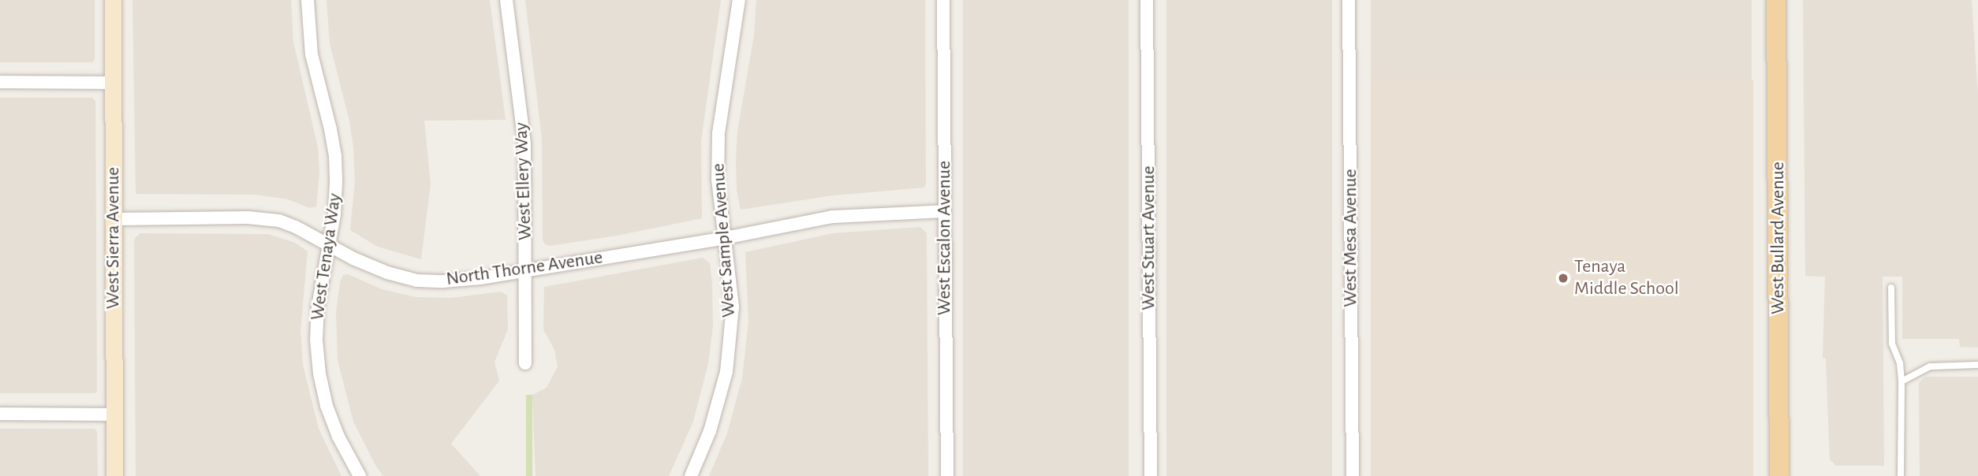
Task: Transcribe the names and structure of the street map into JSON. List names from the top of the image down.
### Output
{
  "streets": {
    "main road": ["West Bullard Avenue"],
    "street": [
      "West Ellery Way",
      "West Sierra Avenue",
      "West Escalon Avenue",
      "West Stuart Avenue",
      "West Mesa Avenue",
      "West Sample Avenue",
      "West Tenaya Way",
      "North Thorne Avenue"
    ]
  },
  "crossings": [
    ["West Ellery Way", "North Thorne Avenue"],
    ["West Sierra Avenue", "North Thorne Avenue"],
    ["West Escalon Avenue", "North Thorne Avenue"],
    ["West Sample Avenue", "North Thorne Avenue"],
    ["West Tenaya Way", "North Thorne Avenue"]
  ],
  "places": ["Tenaya Middle School"]
}
